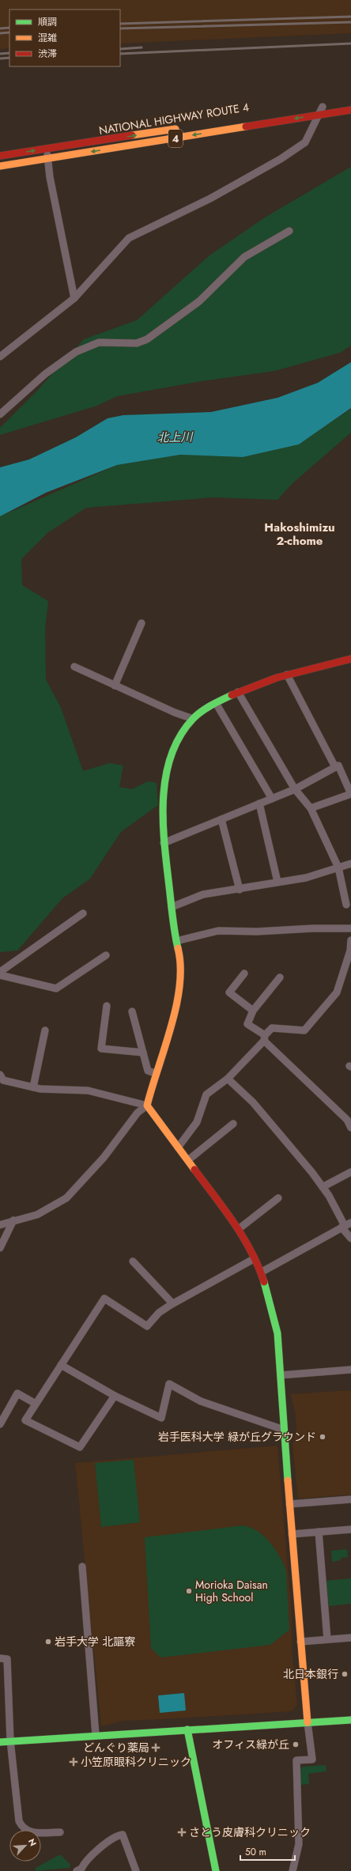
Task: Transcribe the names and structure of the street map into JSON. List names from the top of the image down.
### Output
{
  "streets": {
    "main road": ["NATIONAL HIGHWAY ROUTE 4", "4"]
  },
  "districts": ["Hakoshimizu 2-chome"],
  "water": ["北上川"],
  "places": {
    "other": [
      "岩手医科大学 緑が丘グラウンド",
      "Morioka Daisan High School",
      "岩手大学 北謳寮",
      "北日本銀行",
      "オフィス緑が丘"
    ],
    "health": ["どんぐり薬局", "小笠原眼科クリニック", "さとう皮膚科クリニック"]
  },
  "legend": ["順調", "混雑", "渋滞"],
  "scale_bar": "50 m",
  "north": "top right"
}
